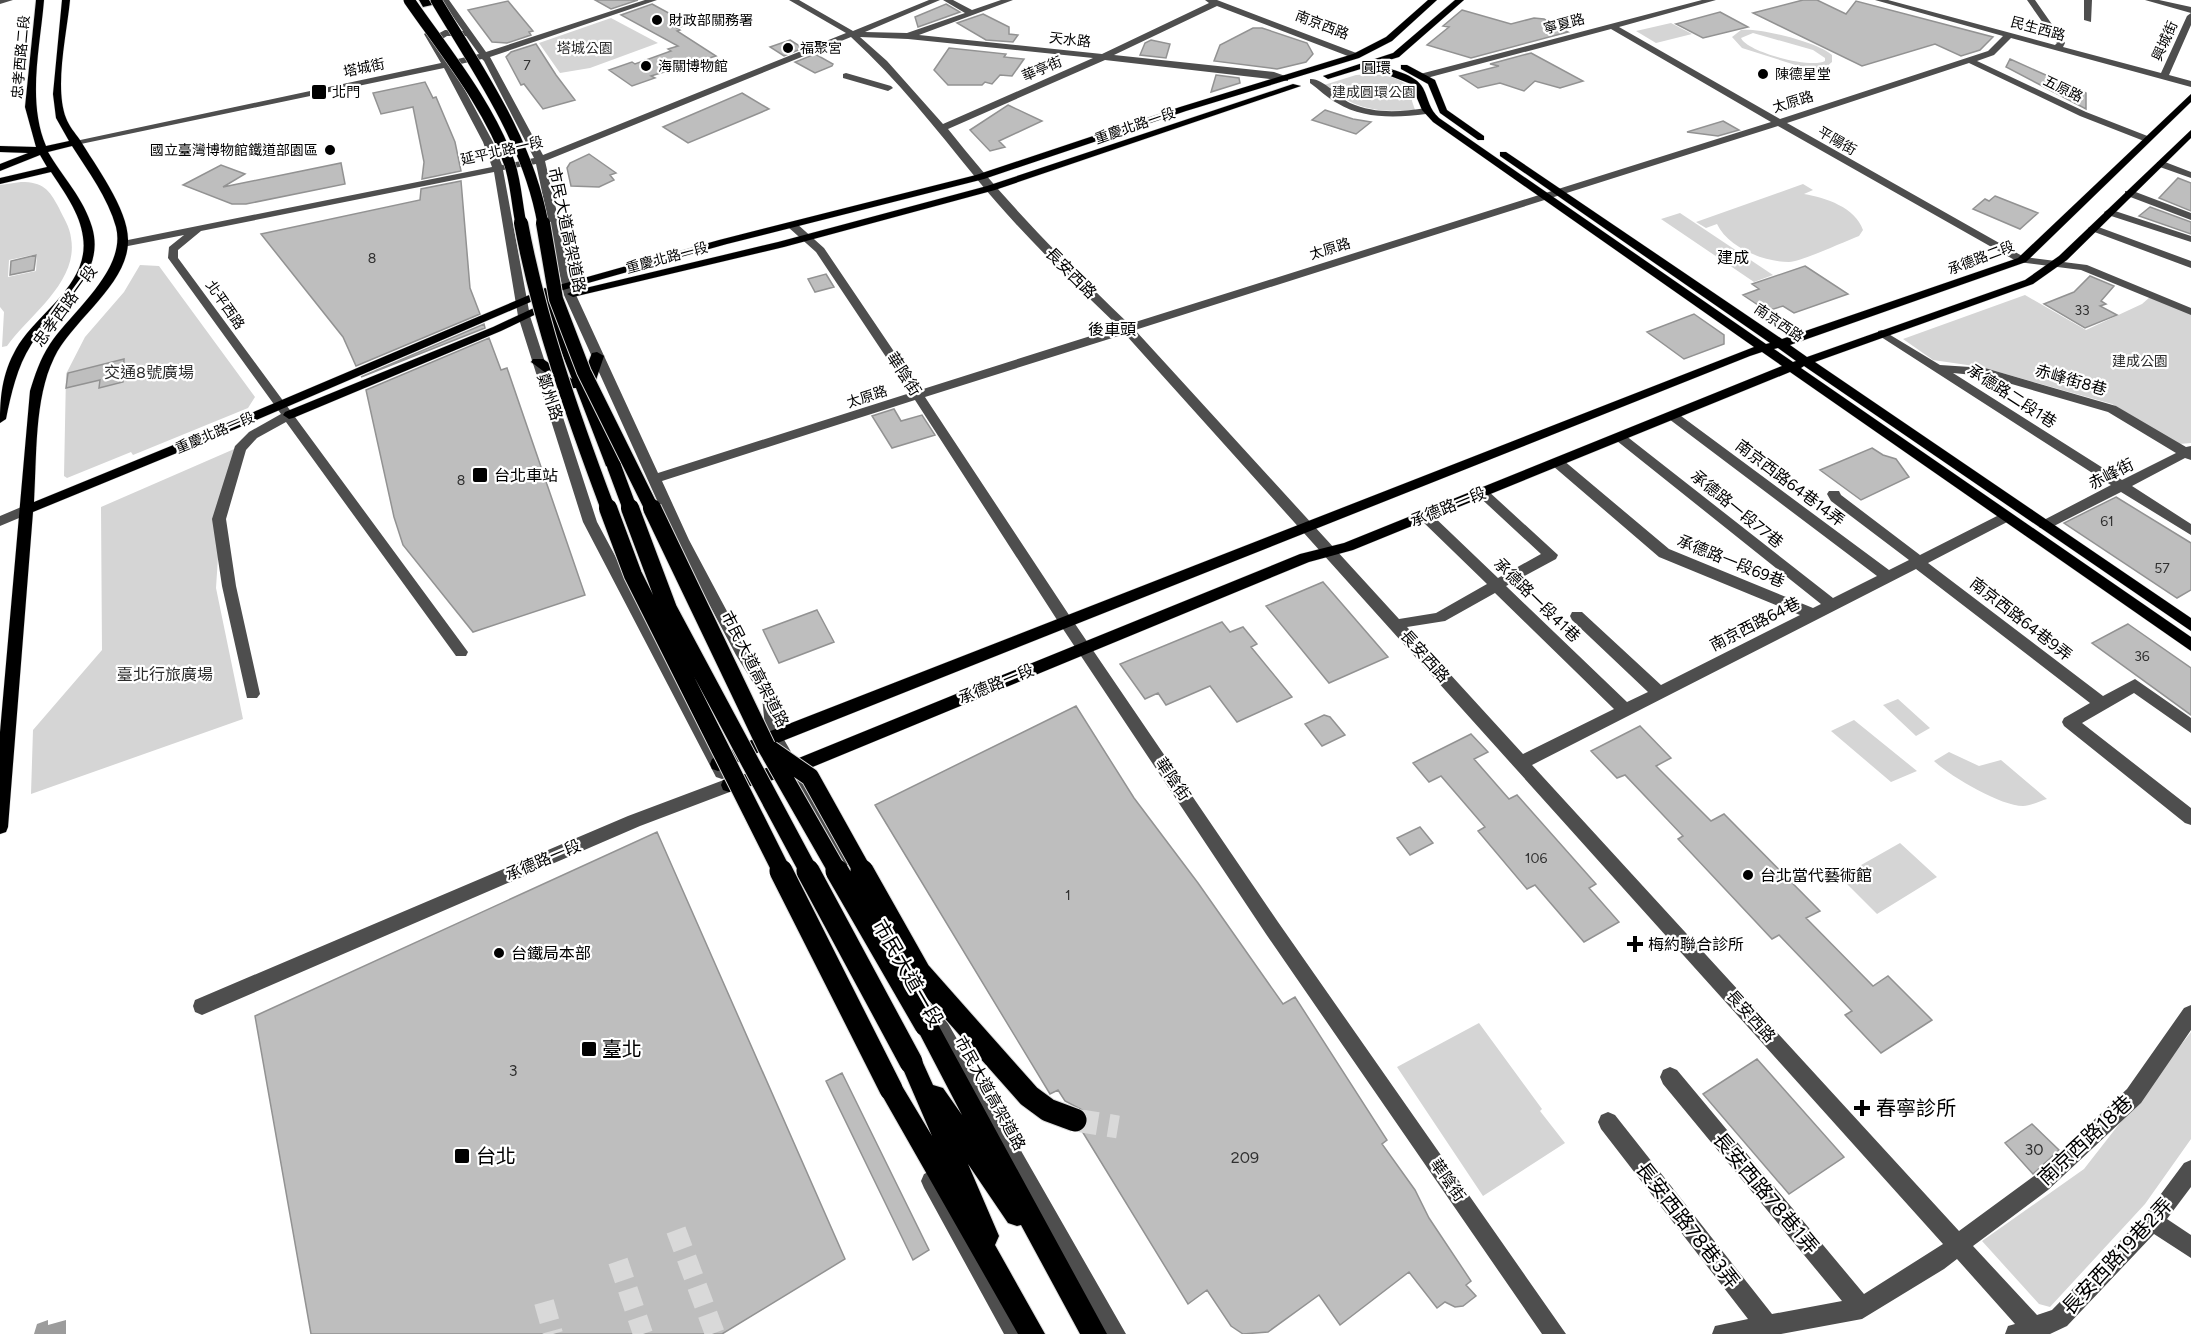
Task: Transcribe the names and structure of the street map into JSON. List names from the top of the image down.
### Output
{
  "streets": {
    "highway": ["市民大道高架道路"],
    "main road": [
      "南京西路",
      "忠孝西路二段",
      "重慶北路一段",
      "承德路二段",
      "忠孝西路一段",
      "承德路一段"
    ],
    "street": [
      "寧夏路",
      "民生西路",
      "天水路",
      "興城街",
      "塔城街",
      "華亭街",
      "五原路",
      "太原路",
      "平陽街",
      "延平北路一段",
      "長安西路",
      "北平西路",
      "華陰街",
      "赤峰街8巷",
      "承德路二段1巷",
      "鄭州路",
      "赤峰街",
      "南京西路64巷14弄",
      "承德路一段77巷",
      "承德路一段69巷",
      "承德路一段41巷",
      "南京西路64巷9弄",
      "南京西路64巷",
      "市民大道一段",
      "南京西路18巷",
      "長安西路78巷1弄",
      "長安西路78巷3弄",
      "長安西路19巷2弄"
    ]
  },
  "crossings": [
    ["寧夏路", "南京西路"],
    ["寧夏路", "平陽街"],
    ["南京西路", "華亭街"],
    ["南京西路", "太原路"],
    ["南京西路", "重慶北路一段"],
    ["南京西路", "承德路二段"],
    ["南京西路", "赤峰街"],
    ["南京西路", "承德路一段"],
    ["南京西路", "南京西路64巷"],
    ["民生西路", "興城街"],
    ["民生西路", "太原路"],
    ["天水路", "華亭街"],
    ["天水路", "重慶北路一段"],
    ["天水路", "延平北路一段"],
    ["天水路", "長安西路"],
    ["忠孝西路二段", "忠孝西路一段"],
    ["塔城街", "鄭州路"],
    ["華亭街", "長安西路"],
    ["五原路", "太原路"],
    ["五原路", "承德路二段"],
    ["太原路", "平陽街"],
    ["太原路", "長安西路"],
    ["太原路", "華陰街"],
    ["重慶北路一段", "長安西路"],
    ["重慶北路一段", "北平西路"],
    ["重慶北路一段", "忠孝西路一段"],
    ["重慶北路一段", "華陰街"],
    ["重慶北路一段", "鄭州路"],
    ["平陽街", "承德路二段"],
    ["延平北路一段", "長安西路"],
    ["延平北路一段", "北平西路"],
    ["延平北路一段", "忠孝西路一段"],
    ["延平北路一段", "鄭州路"],
    ["市民大道高架道路", "承德路一段"],
    ["市民大道高架道路", "市民大道一段"],
    ["承德路二段", "承德路一段"],
    ["長安西路", "承德路一段"],
    ["長安西路", "南京西路64巷"],
    ["長安西路", "南京西路18巷"],
    ["長安西路", "長安西路19巷2弄"],
    ["華陰街", "承德路一段"],
    ["赤峰街8巷", "承德路二段1巷"],
    ["赤峰街8巷", "赤峰街"],
    ["承德路二段1巷", "赤峰街"],
    ["鄭州路", "承德路一段"],
    ["南京西路64巷14弄", "承德路一段"],
    ["南京西路64巷14弄", "南京西路64巷"],
    ["承德路一段", "承德路一段77巷"],
    ["承德路一段", "承德路一段69巷"],
    ["承德路一段", "承德路一段41巷"],
    ["承德路一段", "市民大道一段"],
    ["承德路一段77巷", "南京西路64巷"],
    ["承德路一段69巷", "南京西路64巷"],
    ["承德路一段41巷", "南京西路64巷"],
    ["南京西路64巷9弄", "南京西路64巷"],
    ["南京西路18巷", "長安西路78巷1弄"],
    ["南京西路18巷", "長安西路78巷3弄"]
  ],
  "districts": ["圓環", "建成", "後車頭"],
  "parks": [
    "塔城公園",
    "建成圓環公園",
    "建成公園",
    "交通8號廣場",
    "臺北行旅廣場"
  ],
  "places": {
    "other": [
      "財政部關務署",
      "福聚宮",
      "海關博物館",
      "陳德星堂",
      "國立臺灣博物館鐵道部園區",
      "台北當代藝術館",
      "台鐵局本部"
    ],
    "transit": [
      "北門",
      "台北車站",
      "臺北",
      "台北"
    ],
    "health": ["梅約聯合診所", "春寧診所"]
  },
  "house_numbers": [
    "7",
    "8",
    "33",
    "8",
    "61",
    "57",
    "36",
    "106",
    "1",
    "3",
    "30",
    "209"
  ]
}
